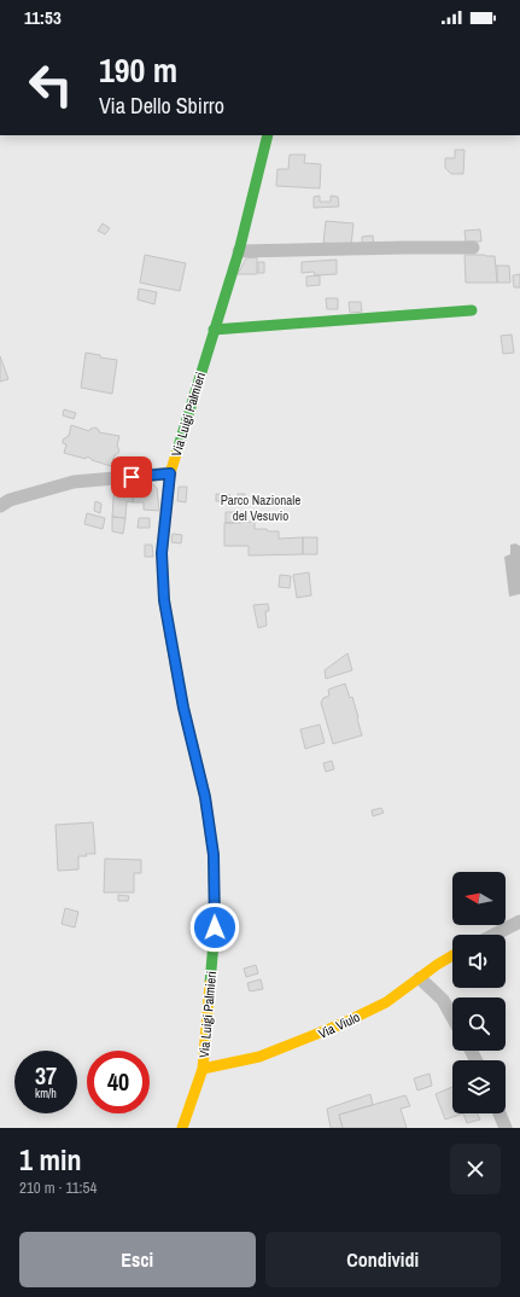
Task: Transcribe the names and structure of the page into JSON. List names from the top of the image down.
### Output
{
  "streets": {
    "street": ["Via Luigi Palmieri", "Via Viulo"]
  },
  "crossings": [
    ["Via Luigi Palmieri", "Via Viulo"]
  ],
  "parks": ["Parco Nazionale del Vesuvio"],
  "north": "left",
  "page": {
    "status": "11:53",
    "turn": ["190 m", "Via Dello Sbirro"],
    "speed": "37 km/h",
    "limit": "40",
    "heading": ["1 min", "210 m · 11:54"],
    "buttons": ["Esci", "Condividi"]
  }
}
